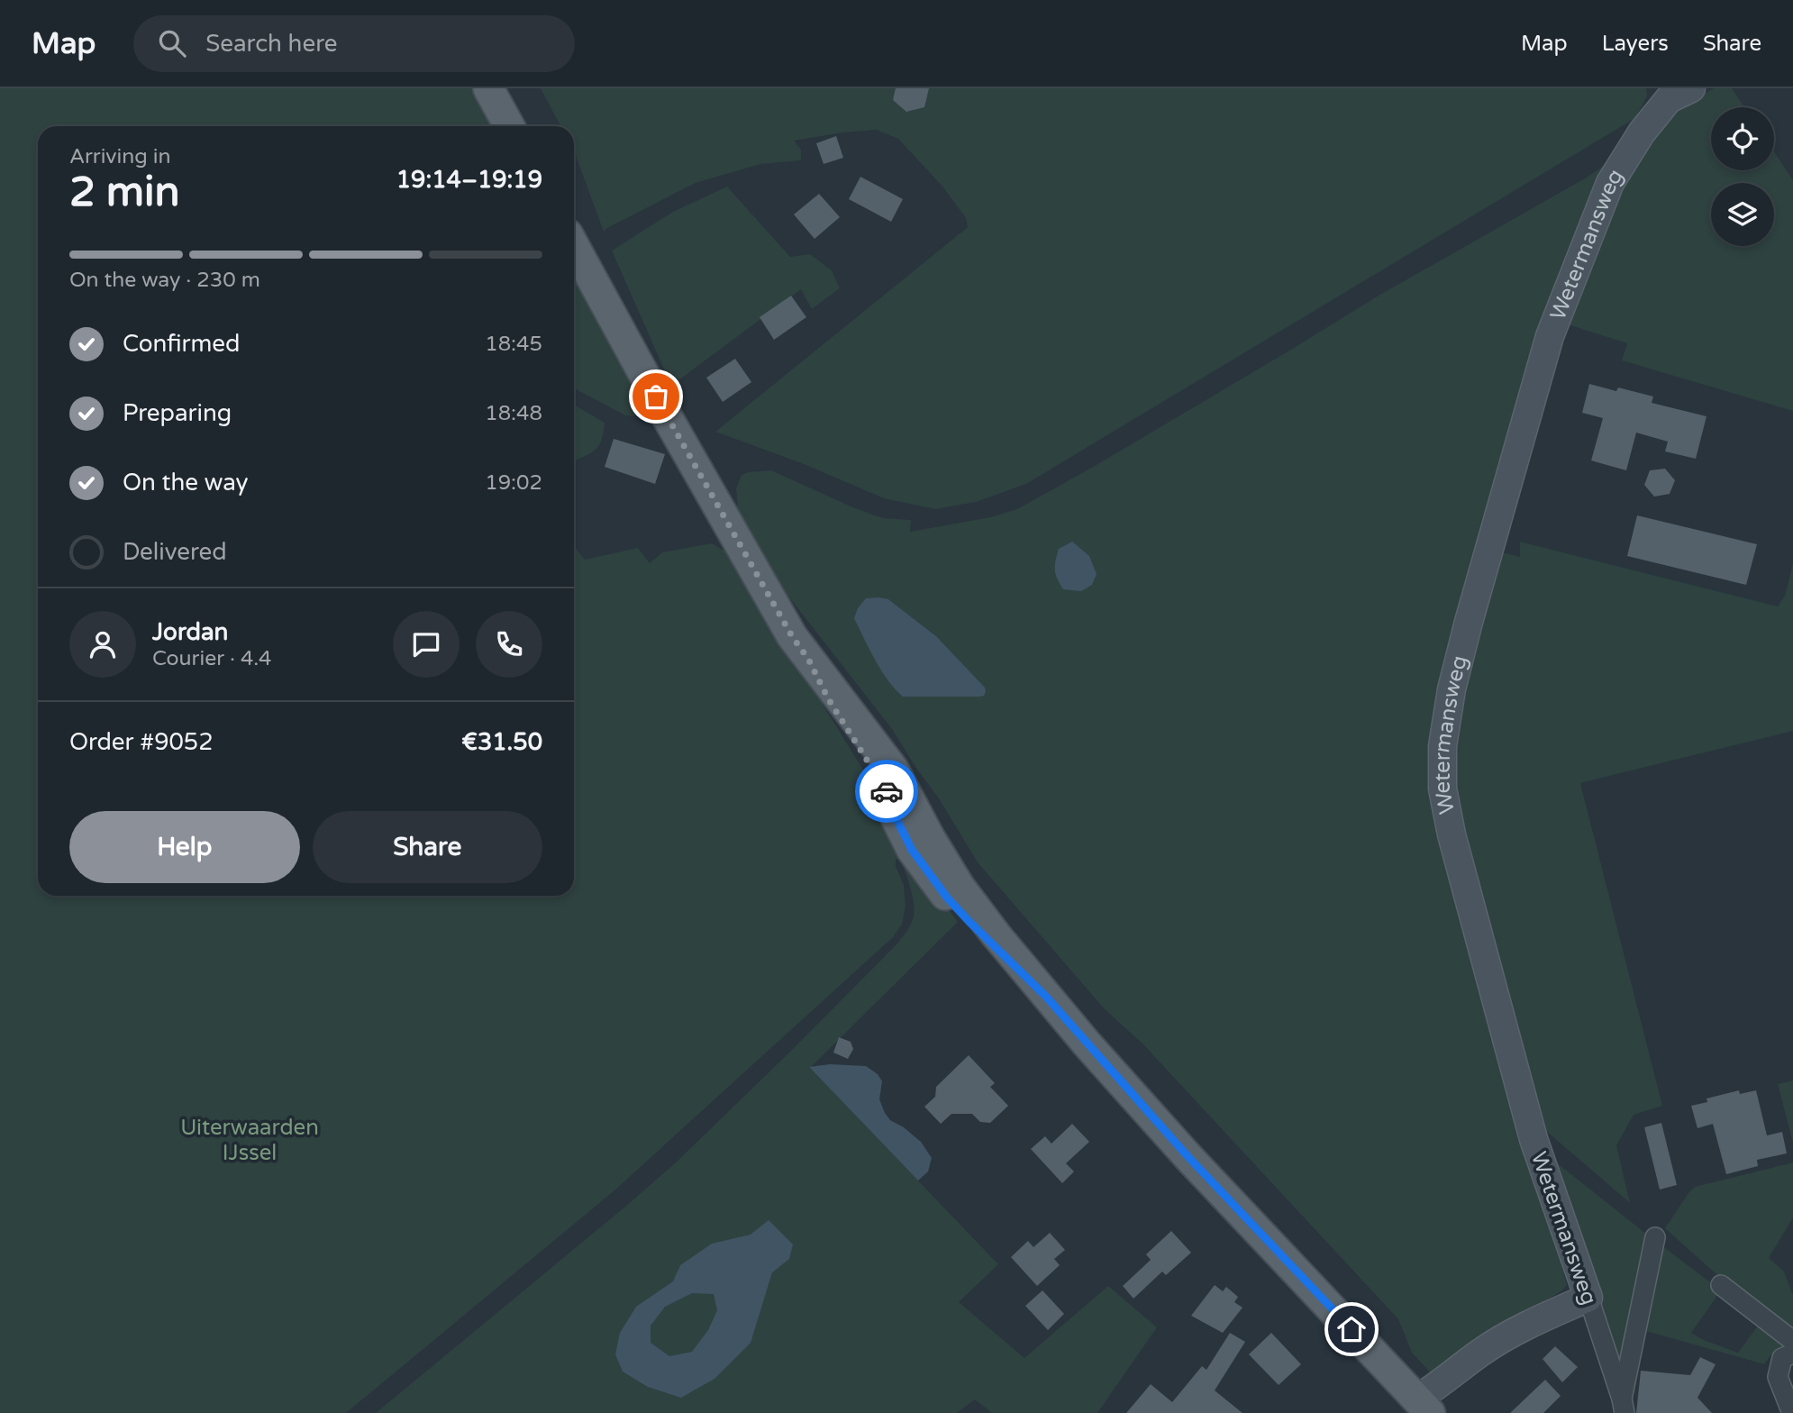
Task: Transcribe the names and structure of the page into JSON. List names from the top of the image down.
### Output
{
  "streets": {
    "street": ["Wetermansweg"]
  },
  "parks": ["Uiterwaarden IJssel"],
  "page": {
    "header": "Map",
    "search": "Search here",
    "nav": ["Map", "Layers", "Share"],
    "heading": ["2 min", "Arriving in", "19:14–19:19"],
    "panel": [
      "Jordan",
      "Courier · 4.4",
      "Order #9052",
      "€31.50"
    ],
    "bar": "On the way · 230 m",
    "list": [
      ["Confirmed", "18:45"],
      ["Preparing", "18:48"],
      ["On the way", "19:02"],
      "Delivered"
    ],
    "buttons": ["Help", "Share"]
  }
}
